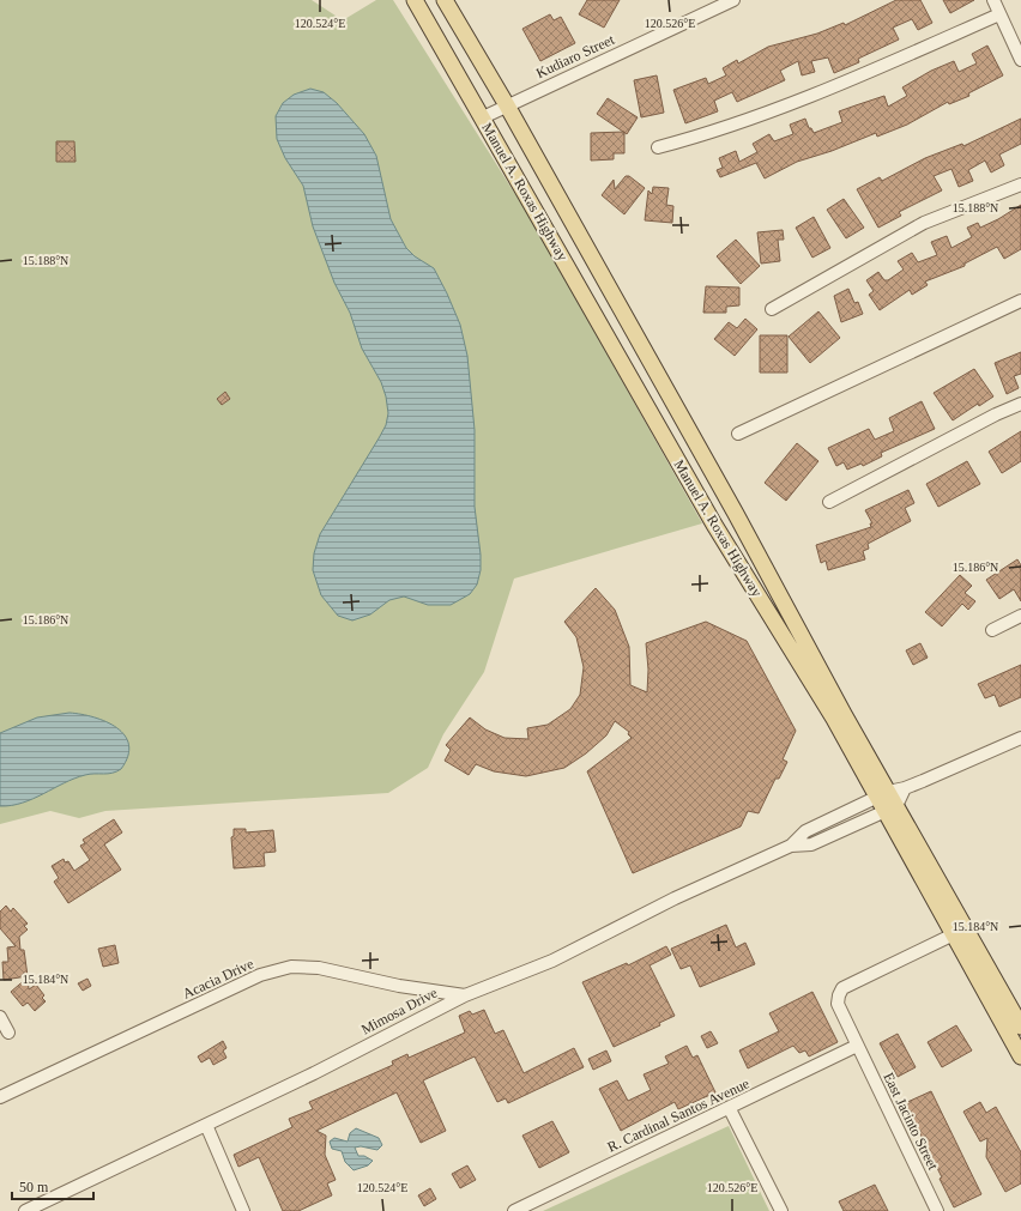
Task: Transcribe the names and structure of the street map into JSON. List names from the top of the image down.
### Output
{
  "streets": {
    "main road": ["Manuel A. Roxas Highway"],
    "street": [
      "Kudiaro Street",
      "Acacia Drive",
      "Mimosa Drive",
      "R. Cardinal Santos Avenue",
      "East Jacinto Street"
    ]
  },
  "crossings": [
    ["Kudiaro Street", "Manuel A. Roxas Highway"],
    ["Manuel A. Roxas Highway", "Mimosa Drive"],
    ["Manuel A. Roxas Highway", "East Jacinto Street"],
    ["Acacia Drive", "Mimosa Drive"],
    ["R. Cardinal Santos Avenue", "East Jacinto Street"]
  ],
  "scale_bar": "50 m",
  "coordinates": [
    "120.524°E",
    "120.526°E",
    "15.188°N",
    "15.186°N",
    "15.184°N"
  ]
}
